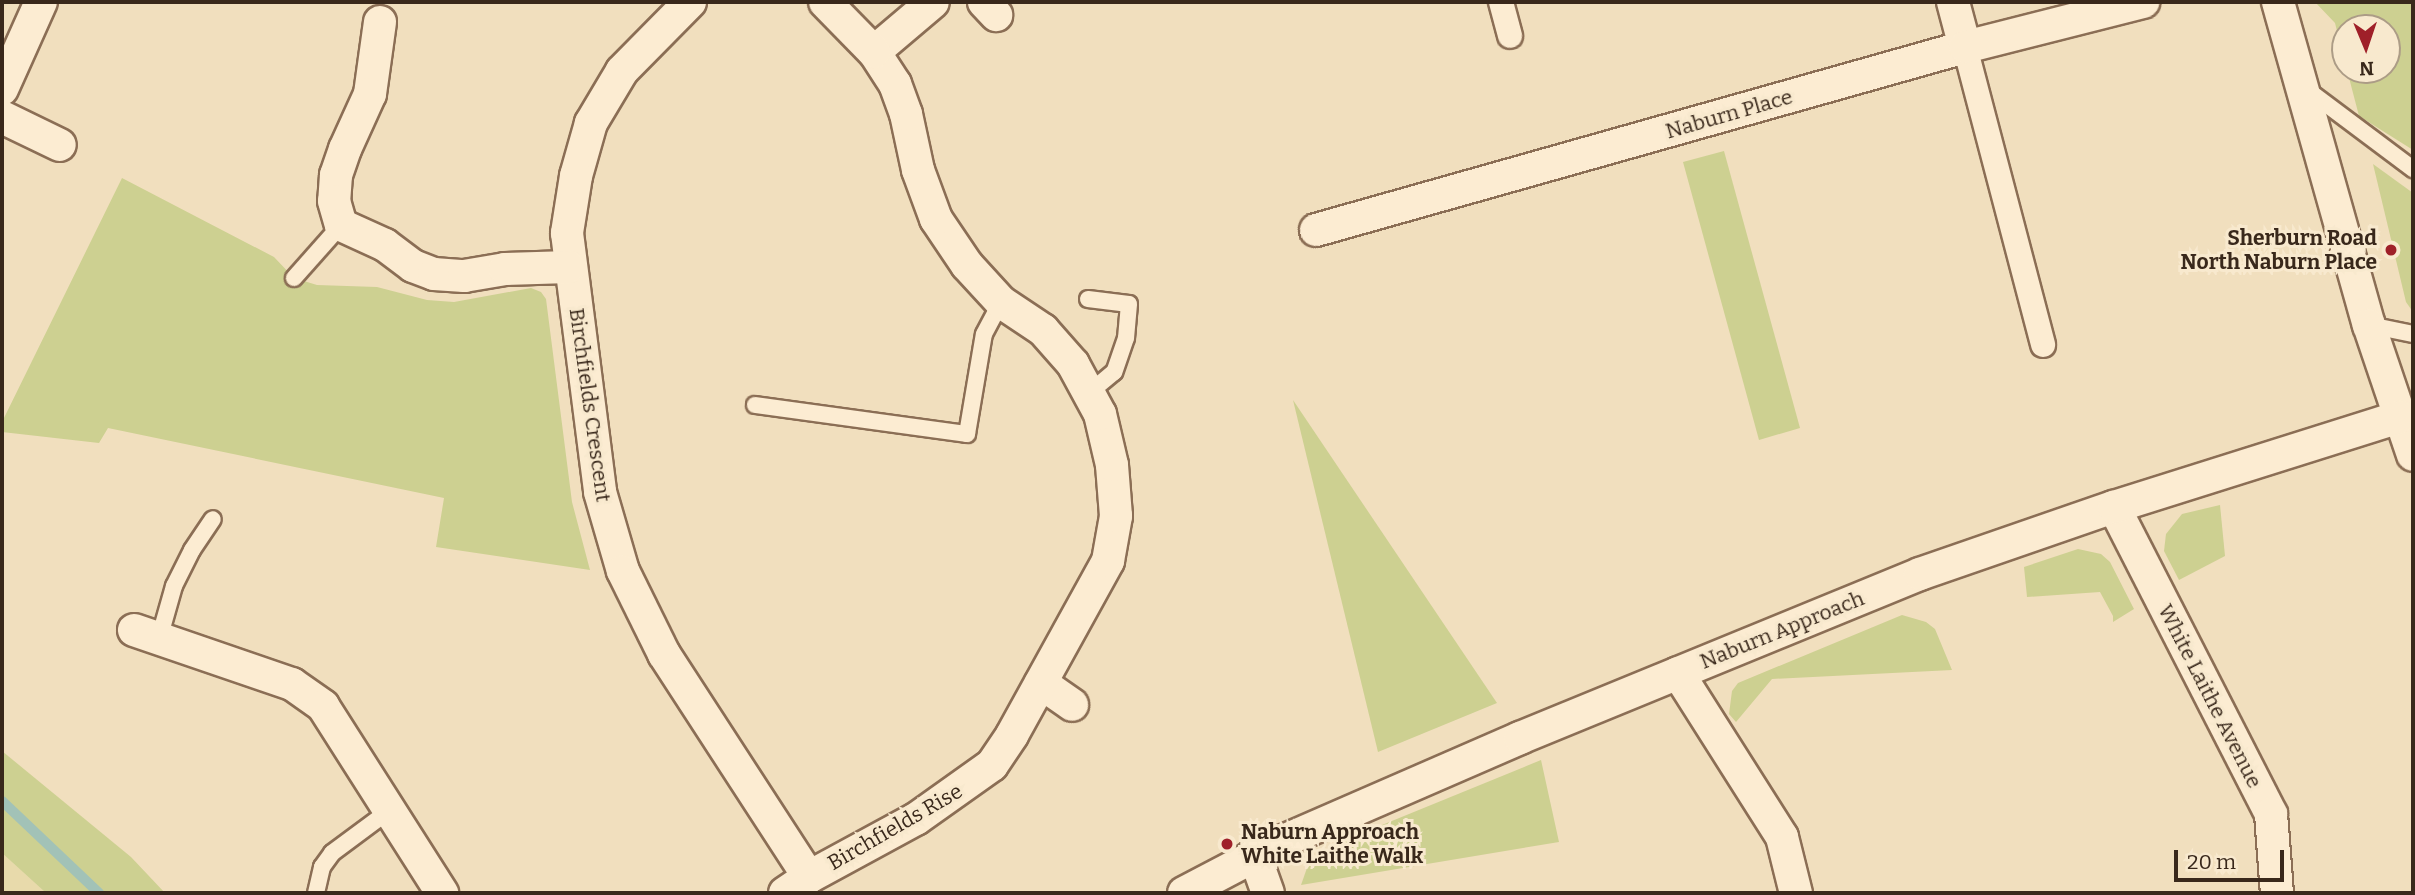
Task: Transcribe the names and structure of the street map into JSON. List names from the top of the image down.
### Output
{
  "streets": {
    "street": [
      "Naburn Place",
      "Birchfields Crescent",
      "Naburn Approach",
      "White Laithe Avenue",
      "Birchfields Rise"
    ]
  },
  "crossings": [
    ["Birchfields Crescent", "Birchfields Rise"],
    ["Naburn Approach", "White Laithe Avenue"]
  ],
  "places": ["Sherburn Road North Naburn Place", "Naburn Approach White Laithe Walk"],
  "scale_bar": "20 m",
  "north": "bottom"
}
